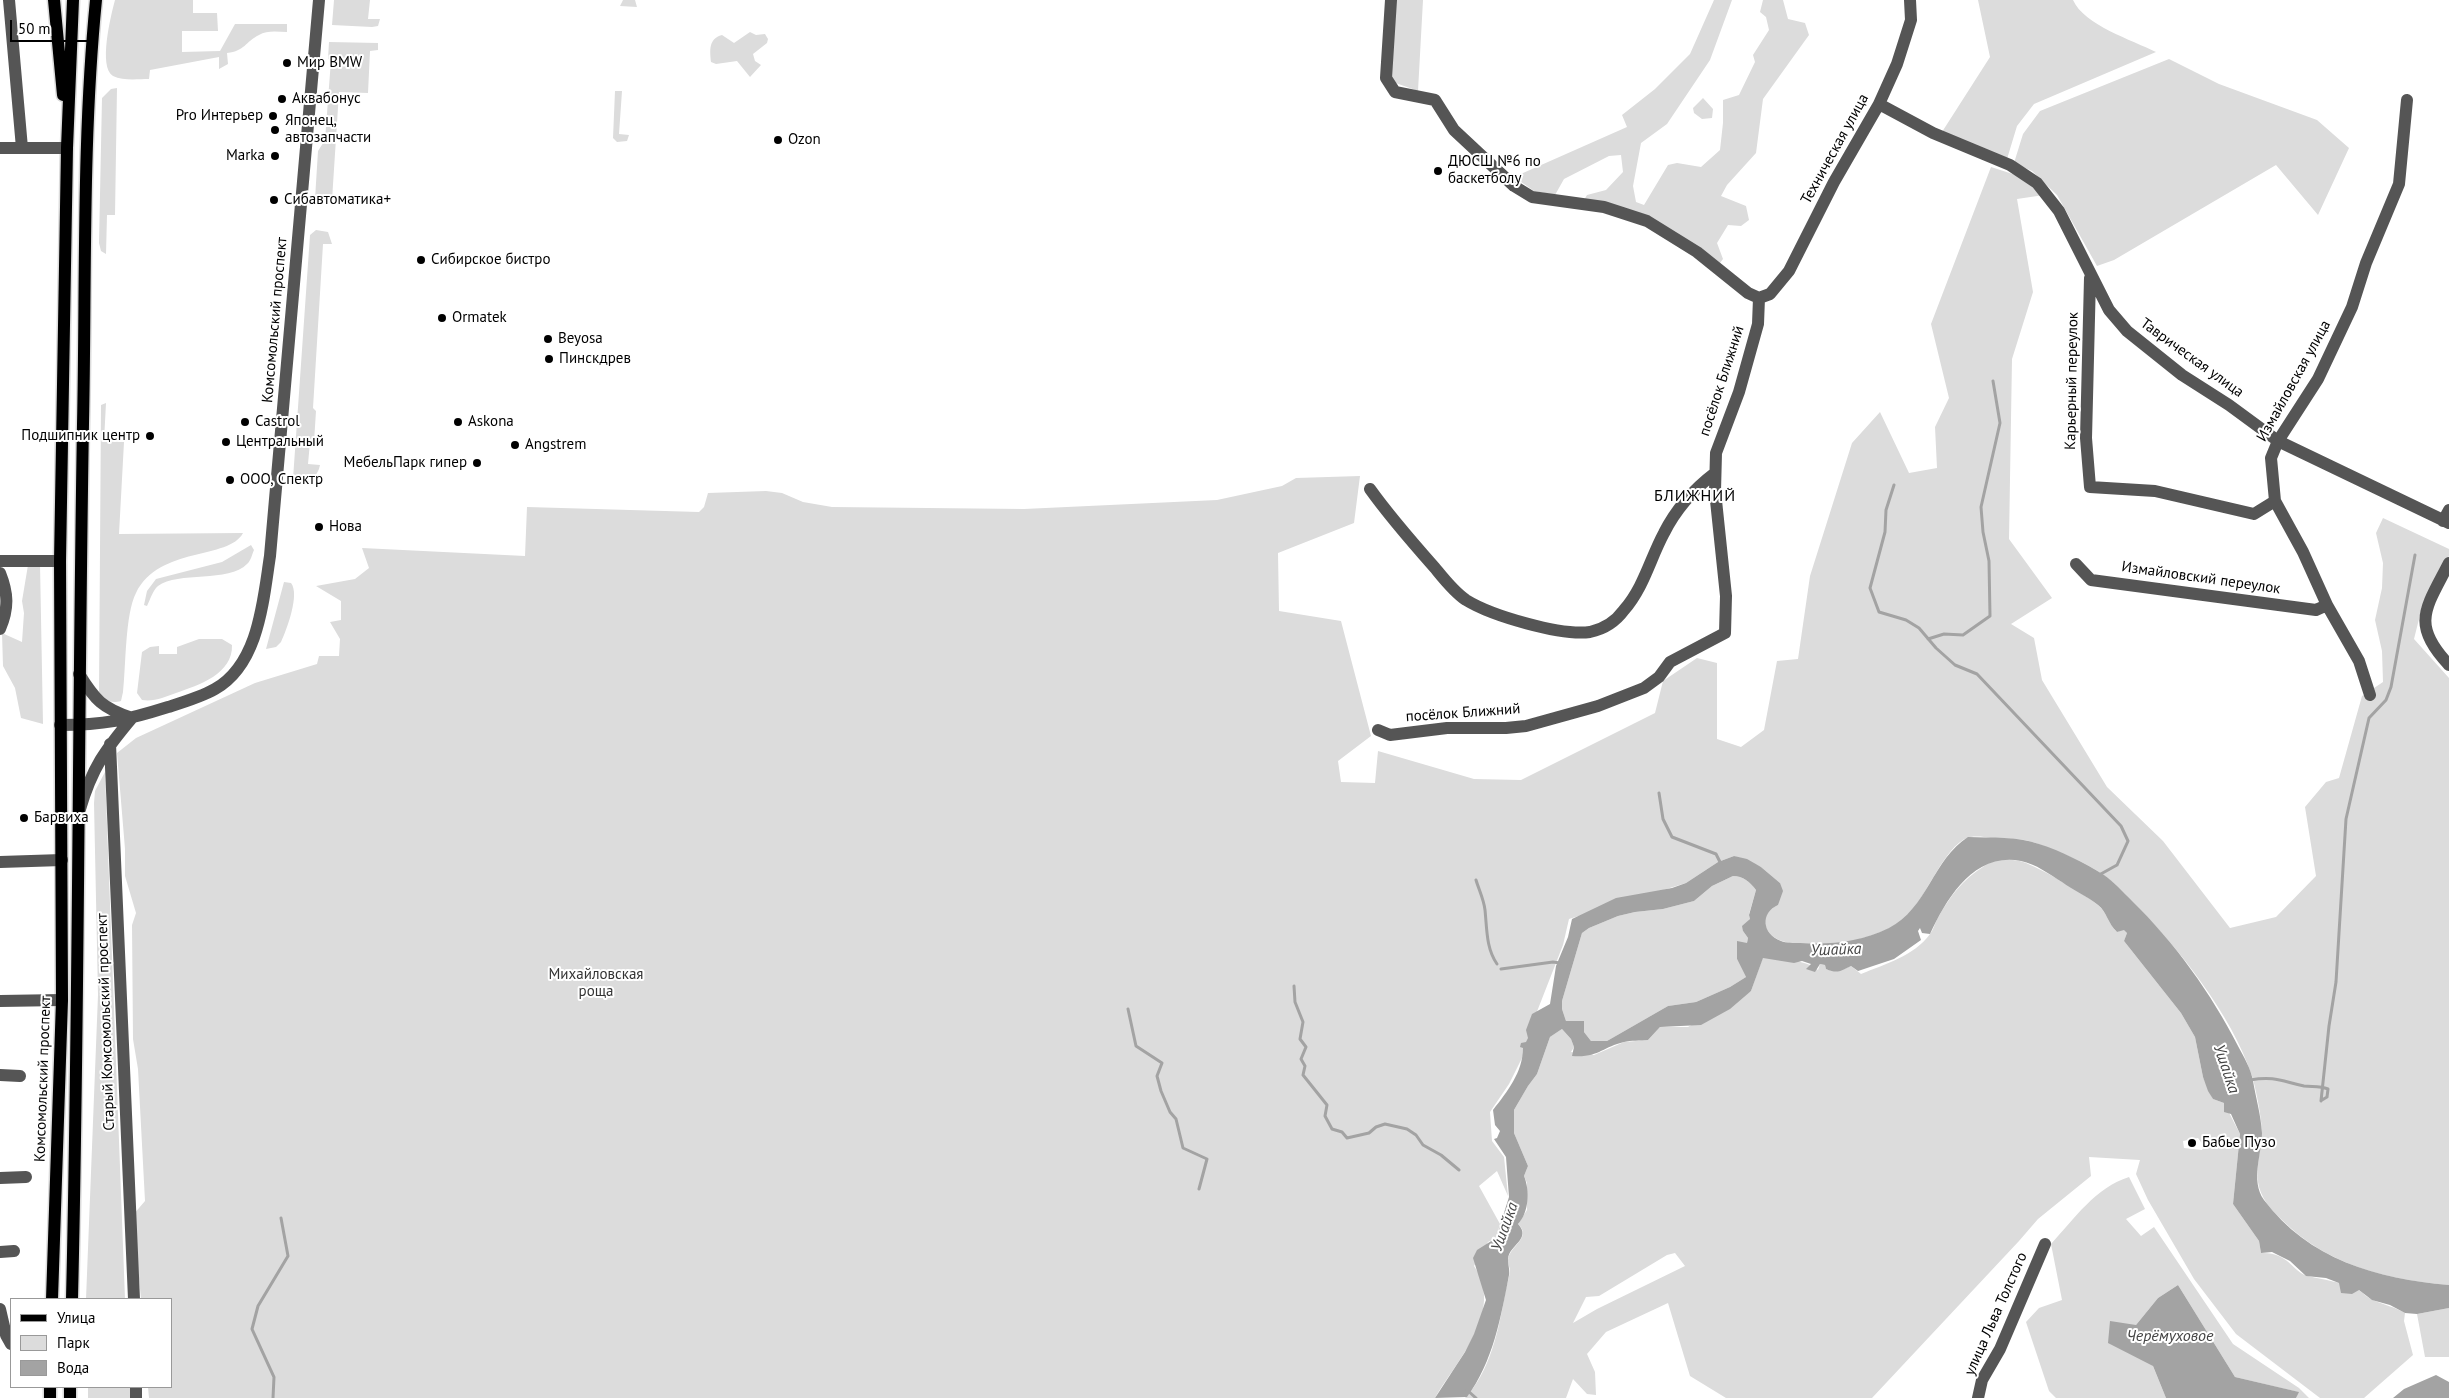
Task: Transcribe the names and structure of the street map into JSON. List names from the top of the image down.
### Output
{
  "streets": {
    "main road": ["Комсомольский проспект"],
    "street": [
      "Техническая улица",
      "Таврическая улица",
      "посёлок Ближний",
      "Карьерный переулок",
      "Измайловская улица",
      "Измайловский переулок",
      "Старый Комсомольский проспект",
      "улица Льва Толстого"
    ]
  },
  "crossings": [
    ["Техническая улица", "Таврическая улица"],
    ["Техническая улица", "посёлок Ближний"],
    ["Таврическая улица", "Карьерный переулок"],
    ["Таврическая улица", "Измайловская улица"],
    ["Карьерный переулок", "Измайловская улица"],
    ["Измайловская улица", "Измайловский переулок"]
  ],
  "districts": ["БЛИЖНИЙ"],
  "water": ["Ушайка", "Черёмуховое"],
  "parks": ["Михайловская роща"],
  "places": [
    "Мир BMW",
    "Аквабонус",
    "Pro Интерьер",
    "Японец, автозапчасти",
    "Ozon",
    "Marka",
    "ДЮСШ №6 по баскетболу",
    "Сибавтоматика+",
    "Сибирское бистро",
    "Ormatek",
    "Beyosa",
    "Пинскдрев",
    "Castrol",
    "Askona",
    "Подшипник центр",
    "Центральный",
    "Angstrem",
    "МебельПарк гипер",
    "ООО, Спектр",
    "Нова",
    "Барвиха",
    "Бабье Пузо"
  ],
  "legend": ["Улица", "Парк", "Вода"],
  "scale_bar": "50 m"
}
